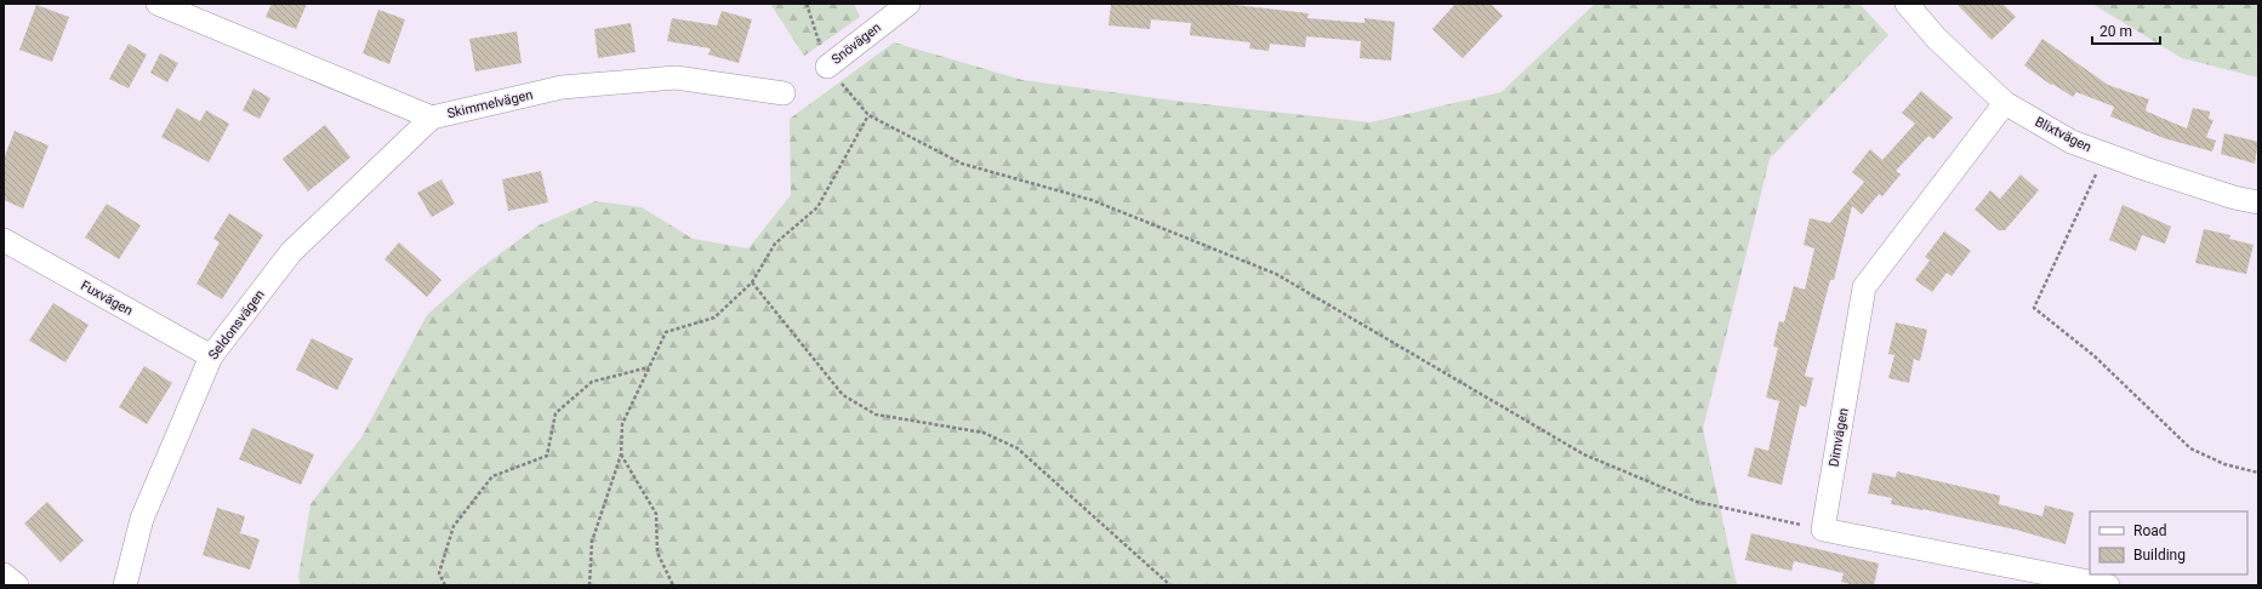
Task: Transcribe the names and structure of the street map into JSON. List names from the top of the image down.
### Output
{
  "streets": {
    "street": [
      "Snövägen",
      "Skimmelvägen",
      "Blixtvägen",
      "Fuxvägen",
      "Seldonsvägen",
      "Dimvägen"
    ]
  },
  "crossings": [
    ["Skimmelvägen", "Seldonsvägen"],
    ["Blixtvägen", "Dimvägen"],
    ["Fuxvägen", "Seldonsvägen"]
  ],
  "legend": ["Road", "Building"],
  "scale_bar": "20 m"
}
